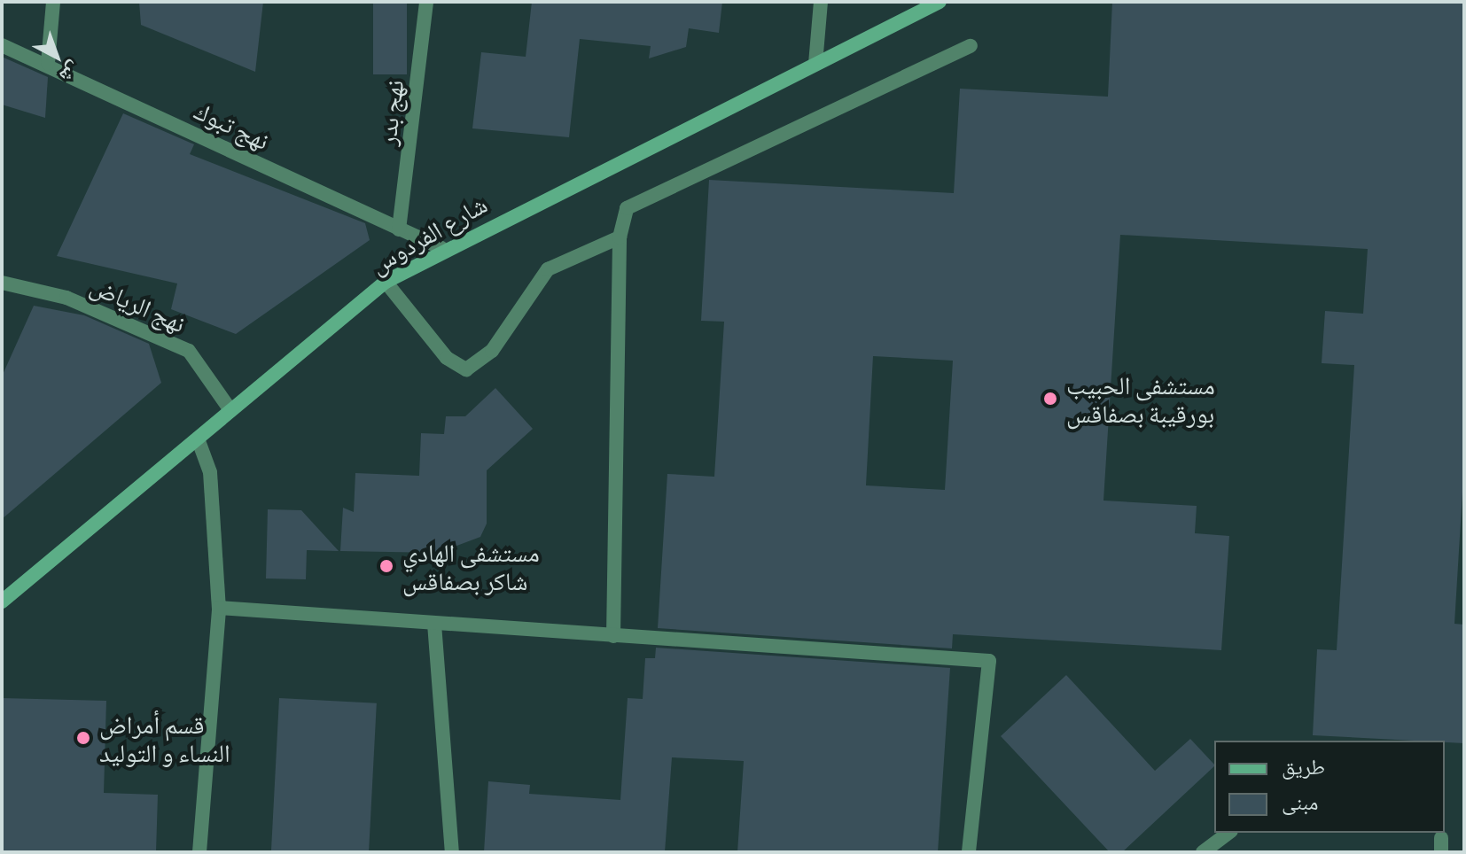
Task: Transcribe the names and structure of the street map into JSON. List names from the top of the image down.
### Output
{
  "streets": {
    "street": [
      "نهج بدر",
      "نهج تبوك",
      "شارع الفردوس",
      "نهج الرياض"
    ]
  },
  "crossings": [
    ["نهج بدر", "نهج تبوك"],
    ["نهج تبوك", "شارع الفردوس"],
    ["شارع الفردوس", "نهج الرياض"]
  ],
  "places": ["مستشفى الحبيب بورقيبة بصفاقس", "مستشفى الهادي شاكر بصفاقس", "قسم أمراض النساء و التوليد"],
  "legend": ["طريق", "مبنى"],
  "north": "bottom right"
}
